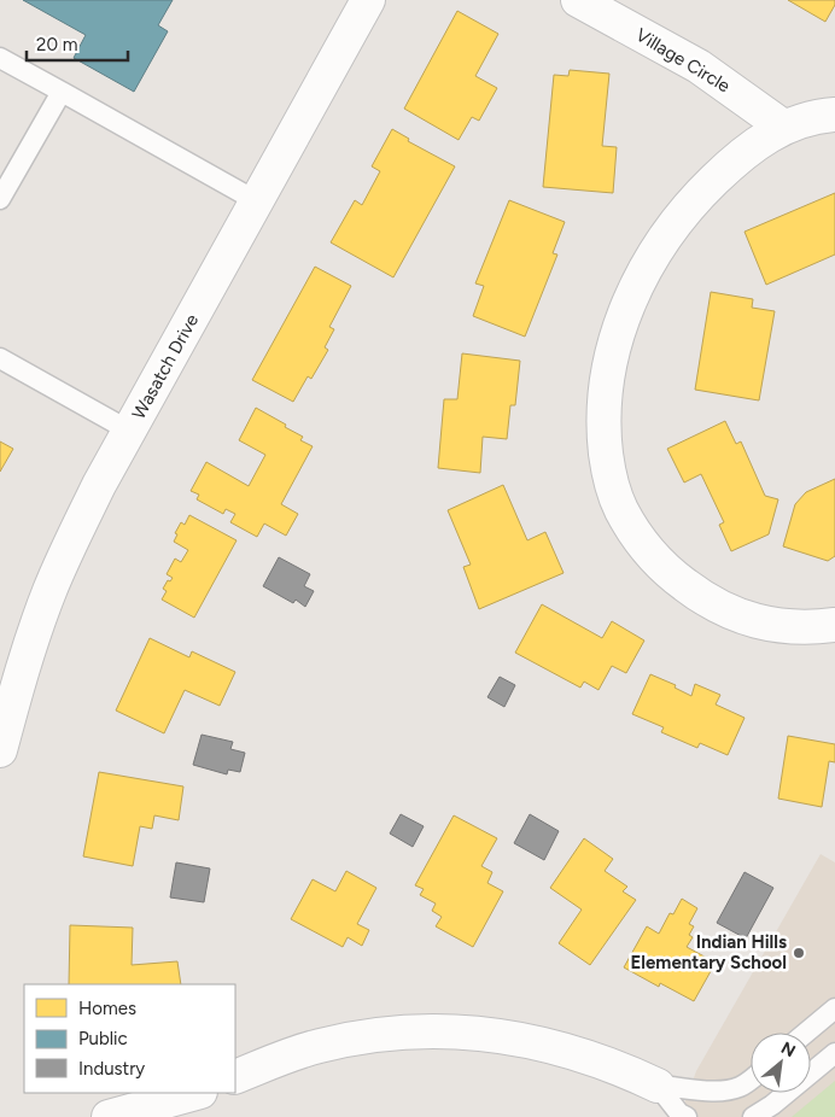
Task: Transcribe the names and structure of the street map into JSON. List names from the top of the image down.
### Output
{
  "streets": {
    "street": ["Village Circle", "Wasatch Drive"]
  },
  "places": ["Indian Hills Elementary School"],
  "legend": ["Homes", "Public", "Industry"],
  "scale_bar": "20 m",
  "north": "top right"
}
